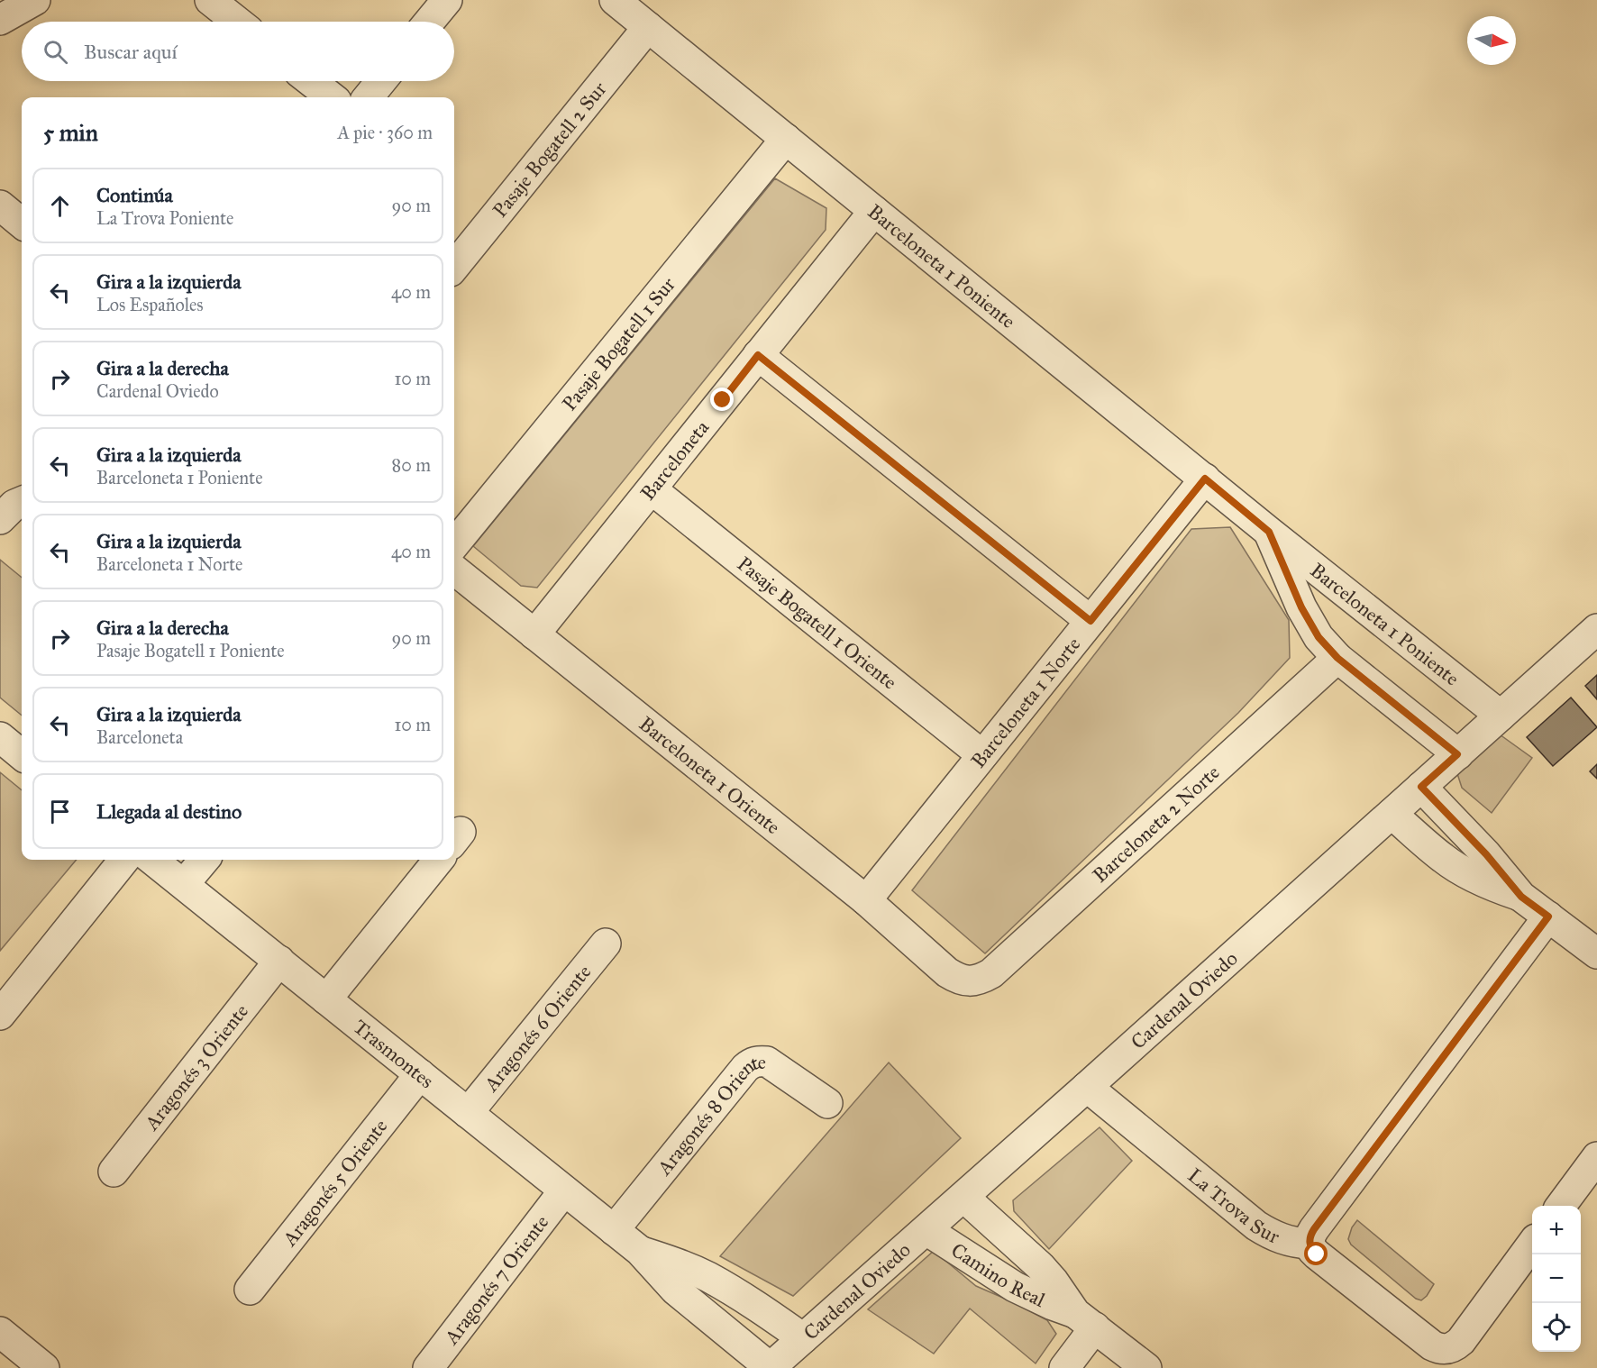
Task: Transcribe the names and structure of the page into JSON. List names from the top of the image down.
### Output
{
  "streets": {
    "street": [
      "Pasaje Bogatell 2 Sur",
      "Barceloneta 1 Poniente",
      "Pasaje Bogatell 1 Sur",
      "Barceloneta",
      "Pasaje Bogatell 1 Oriente",
      "Barceloneta 1 Norte",
      "Barceloneta 1 Oriente",
      "Barceloneta 2 Norte",
      "Cardenal Oviedo",
      "Aragonés 6 Oriente",
      "Trasmontes",
      "Aragonés 3 Oriente",
      "Aragonés 8 Oriente",
      "Aragonés 5 Oriente",
      "La Trova Sur",
      "Camino Real",
      "Aragonés 7 Oriente"
    ]
  },
  "crossings": [
    ["Pasaje Bogatell 2 Sur", "Barceloneta 1 Poniente"],
    ["Barceloneta 1 Poniente", "Pasaje Bogatell 1 Sur"],
    ["Barceloneta 1 Poniente", "Barceloneta"],
    ["Barceloneta 1 Poniente", "Barceloneta 1 Norte"],
    ["Barceloneta 1 Poniente", "Barceloneta 2 Norte"],
    ["Barceloneta 1 Poniente", "Cardenal Oviedo"],
    ["Barceloneta", "Pasaje Bogatell 1 Oriente"],
    ["Barceloneta", "Barceloneta 1 Oriente"],
    ["Pasaje Bogatell 1 Oriente", "Barceloneta 1 Norte"],
    ["Barceloneta 1 Norte", "Barceloneta 1 Oriente"],
    ["Barceloneta 1 Oriente", "Barceloneta 2 Norte"],
    ["Cardenal Oviedo", "Trasmontes"],
    ["Cardenal Oviedo", "La Trova Sur"],
    ["Cardenal Oviedo", "Camino Real"],
    ["Aragonés 6 Oriente", "Trasmontes"],
    ["Trasmontes", "Aragonés 3 Oriente"],
    ["Trasmontes", "Aragonés 8 Oriente"],
    ["Trasmontes", "Aragonés 5 Oriente"],
    ["Trasmontes", "Aragonés 7 Oriente"]
  ],
  "north": "right",
  "page": {
    "search": "Buscar aquí",
    "heading": ["5 min", "A pie · 360 m"],
    "list": [
      ["Continúa", "La Trova Poniente", "90 m"],
      ["Gira a la izquierda", "Los Españoles", "40 m"],
      ["Gira a la derecha", "Cardenal Oviedo", "10 m"],
      ["Gira a la izquierda", "Barceloneta 1 Poniente", "80 m"],
      ["Gira a la izquierda", "Barceloneta 1 Norte", "40 m"],
      ["Gira a la derecha", "Pasaje Bogatell 1 Poniente", "90 m"],
      ["Gira a la izquierda", "Barceloneta", "10 m"],
      "Llegada al destino"
    ],
    "map_buttons": ["+", "−"]
  }
}
